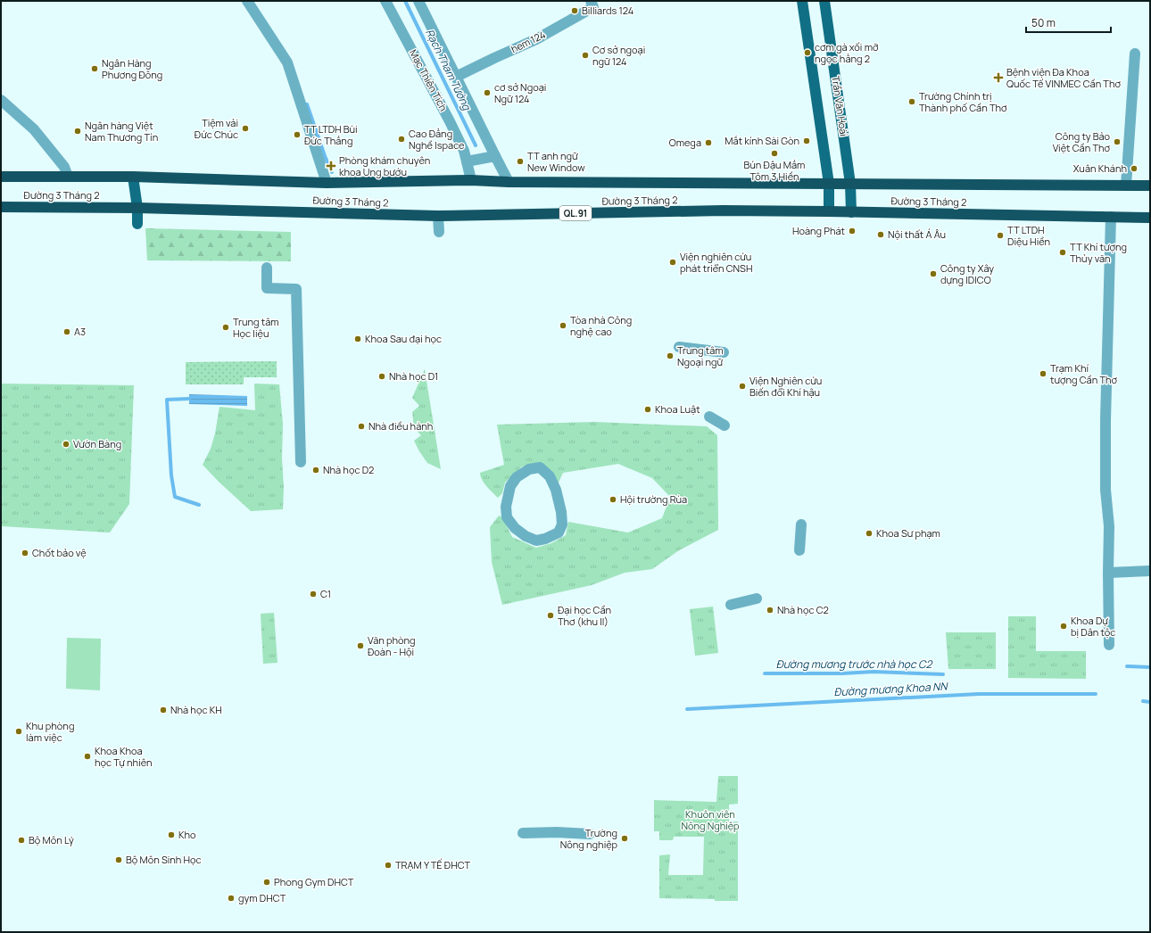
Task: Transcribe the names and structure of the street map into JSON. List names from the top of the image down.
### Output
{
  "streets": {
    "highway": ["Đường 3 Tháng 2", "QL.91"],
    "main road": ["Trần Văn Hoài"],
    "street": ["hem 124", "Mạc Thiên Tích"]
  },
  "crossings": [
    ["Mạc Thiên Tích", "Đường 3 Tháng 2"],
    ["Trần Văn Hoài", "Đường 3 Tháng 2"]
  ],
  "water": ["Rạch Tham Tướng", "Đường mương trước nhà học C2", "Đường mương Khoa NN"],
  "parks": ["Khuôn viên Nông Nghiệp"],
  "places": {
    "other": [
      "Billiards 124",
      "cơm gà xối mỡ ngọc hằng 2",
      "Cơ sở ngoại ngữ 124",
      "Ngân Hàng Phương Đông",
      "cơ sở Ngoại Ngữ 124",
      "Trường Chính trị Thành phố Cần Thơ",
      "Tiệm vải Đức Chúc",
      "Ngân hàng Việt Nam Thương Tín",
      "TT LTDH Bùi Đức Thắng",
      "Cao Đẳng Nghề Ispace",
      "Mắt kính Sài Gòn",
      "Công ty Bảo Việt Cần Thơ",
      "Omega",
      "Bún Đậu Mắm Tôm 3 Hiền",
      "TT anh ngữ New Window",
      "Xuân Khánh",
      "Hoàng Phát",
      "Nội thất Á Âu",
      "TT LTDH Diệu Hiền",
      "TT Khí tượng Thủy văn",
      "Viện nghiên cứu phát triển CNSH",
      "Công ty Xây dựng IDICO",
      "Tòa nhà Công nghệ cao",
      "Trung tâm Học liệu",
      "A3",
      "Khoa Sau đại học",
      "Trung tâm Ngoại ngữ",
      "Trạm Khí tượng Cần Thơ",
      "Nhà học D1",
      "Viện Nghiên cứu Biến đổi Khí hậu",
      "Khoa Luật",
      "Nhà điều hành",
      "Vườn Bàng",
      "Nhà học D2",
      "Hội trường Rùa",
      "Khoa Sư phạm",
      "Chốt bảo vệ",
      "C1",
      "Nhà học C2",
      "Đại học Cần Thơ (khu II)",
      "Khoa Dự bị Dân tộc",
      "Văn phòng Đoàn - Hội",
      "Nhà học KH",
      "Khu phòng làm việc",
      "Khoa Khoa học Tự nhiên",
      "Kho",
      "Trường Nông nghiệp",
      "Bộ Môn Lý",
      "Bộ Môn Sinh Học",
      "TRẠM Y TẾ ĐHCT",
      "Phong Gym DHCT",
      "gym DHCT"
    ],
    "health": ["Bệnh viện Đa Khoa Quốc Tế VINMEC Cần Thơ", "Phòng khám chuyên khoa Ung bướu"]
  },
  "scale_bar": "50 m"
}
